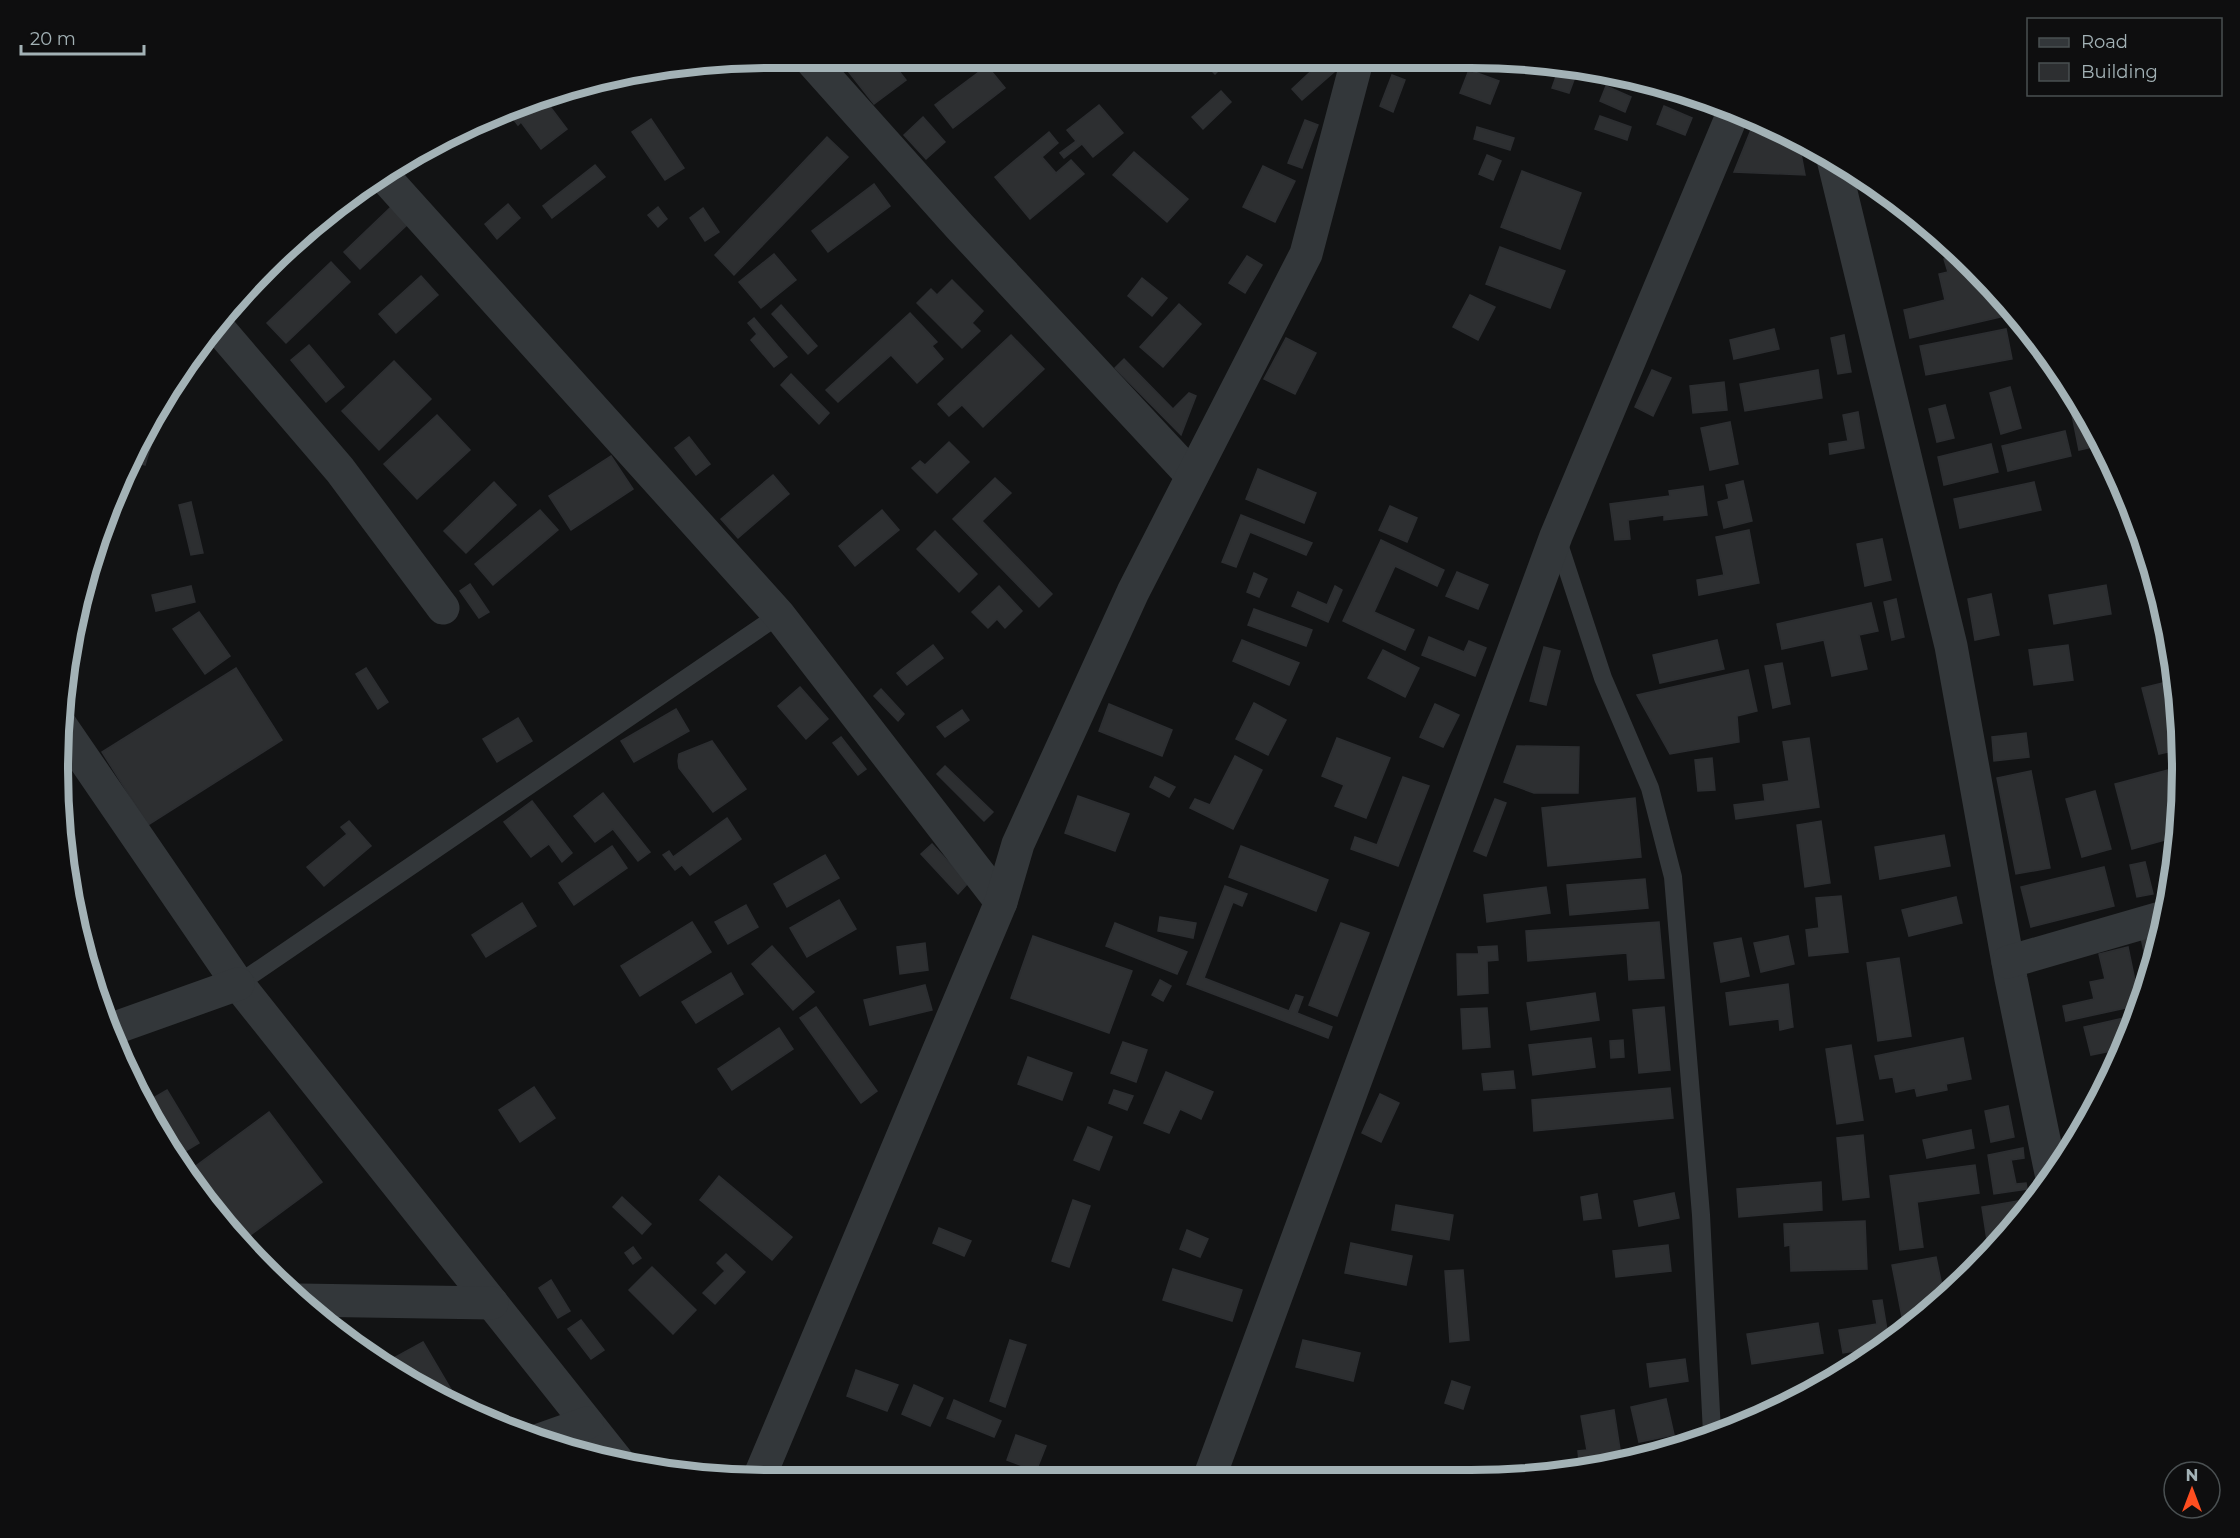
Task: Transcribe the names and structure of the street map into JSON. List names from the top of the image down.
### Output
{
  "legend": ["Road", "Building"],
  "scale_bar": "20 m",
  "north": "top"
}
